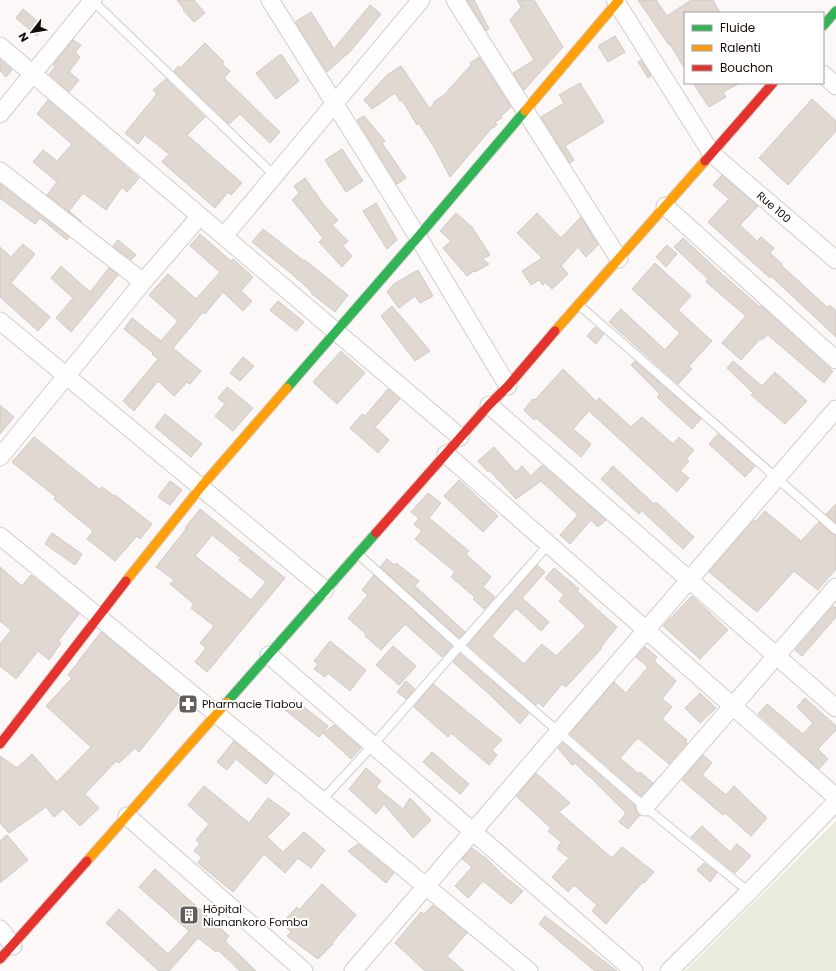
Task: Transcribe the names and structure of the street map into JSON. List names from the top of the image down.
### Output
{
  "streets": {
    "street": ["Rue 100"]
  },
  "places": {
    "pharmacy": ["Pharmacie Tiabou"],
    "building": ["Hôpital Nianankoro Fomba"]
  },
  "legend": ["Fluide", "Ralenti", "Bouchon"],
  "north": "bottom left"
}
